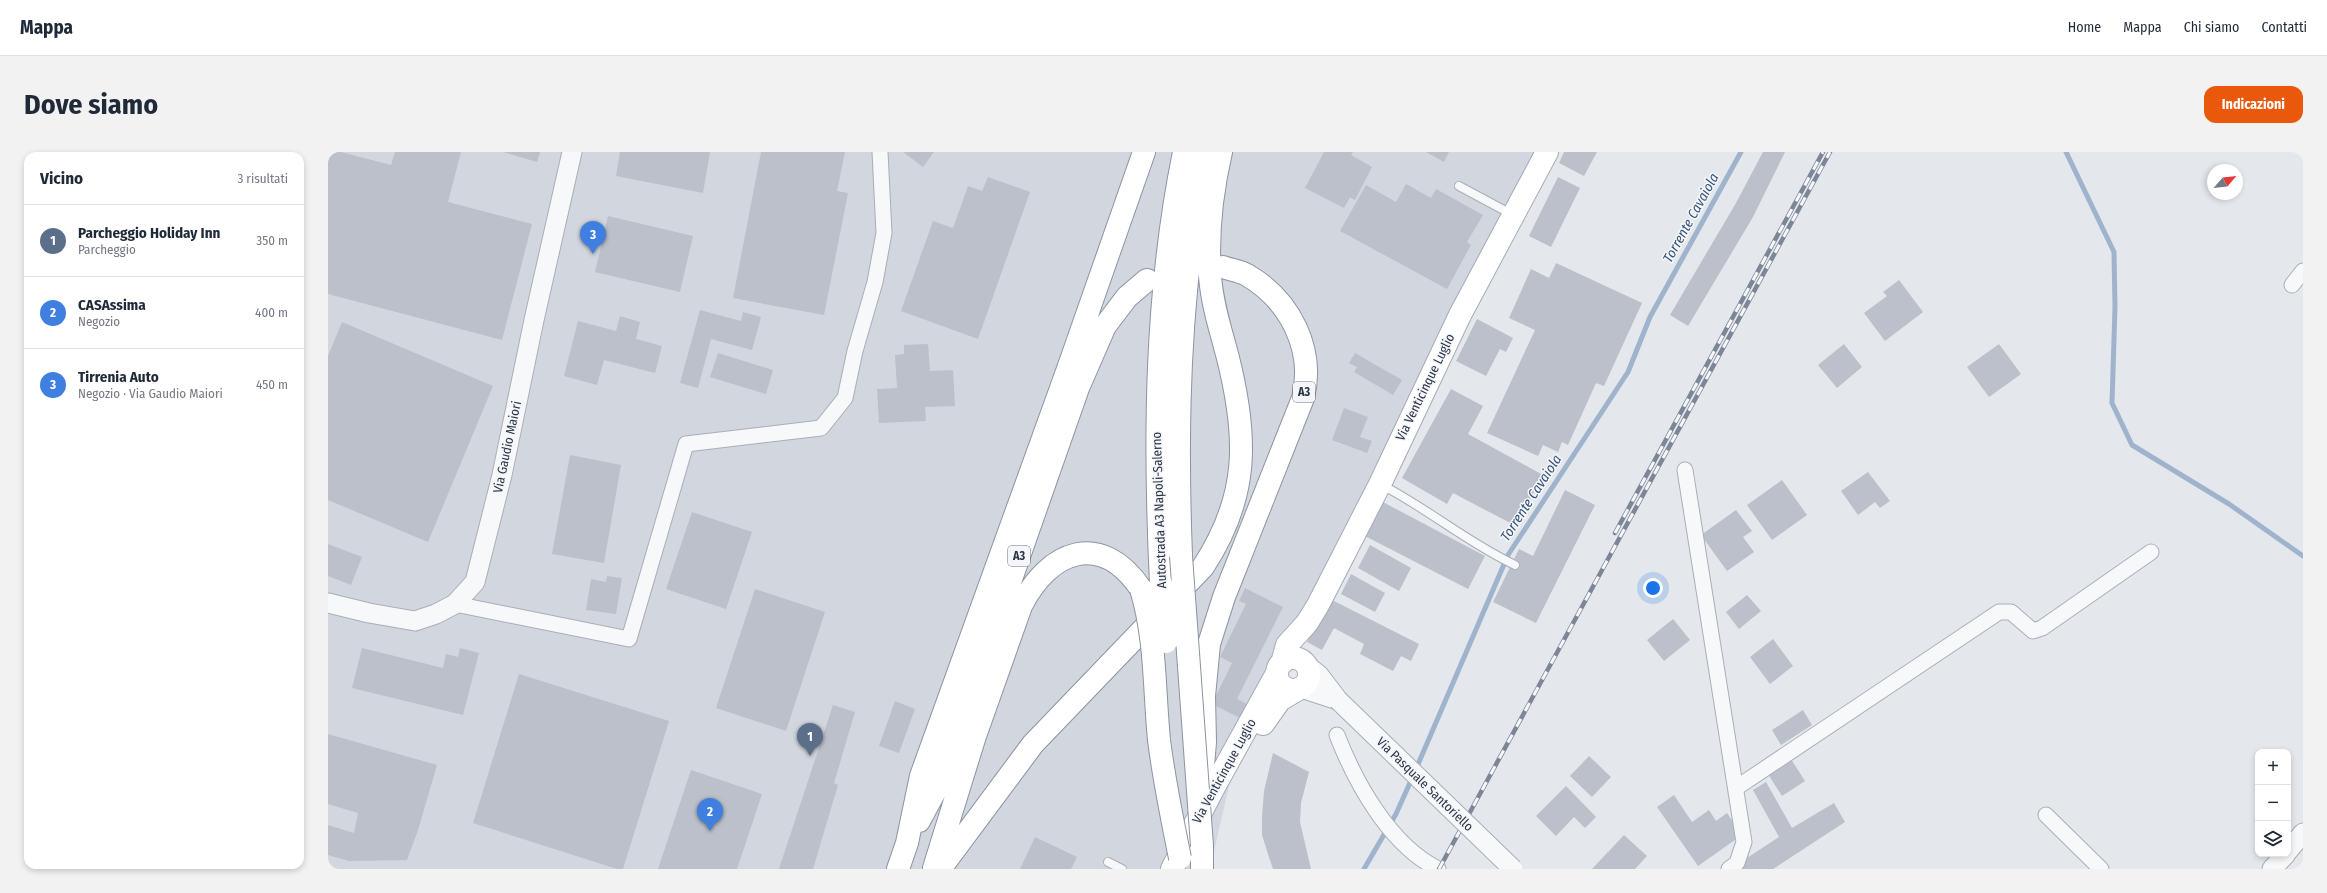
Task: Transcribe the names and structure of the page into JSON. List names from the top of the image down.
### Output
{
  "streets": {
    "main road": ["Via Venticinque Luglio", "A3", "Autostrada A3 Napoli-Salerno"],
    "street": ["Via Gaudio Maiori", "Via Pasquale Santoriello"]
  },
  "crossings": [
    ["Via Venticinque Luglio", "Via Pasquale Santoriello"],
    ["A3", "Autostrada A3 Napoli-Salerno"]
  ],
  "water": ["Torrente Cavaiola"],
  "north": "top right",
  "page": {
    "header": "Mappa",
    "nav": [
      "Home",
      "Mappa",
      "Chi siamo",
      "Contatti"
    ],
    "buttons": "Indicazioni",
    "title": "Dove siamo",
    "heading": ["Vicino", "3 risultati"],
    "list": [
      {
        "mark": "1",
        "name": "Parcheggio Holiday Inn",
        "note": "Parcheggio",
        "value": "350 m"
      },
      {
        "mark": "2",
        "name": "CASAssima",
        "note": "Negozio",
        "value": "400 m"
      },
      {
        "mark": "3",
        "name": "Tirrenia Auto",
        "note": "Negozio · Via Gaudio Maiori",
        "value": "450 m"
      }
    ],
    "pins": ["3", "1", "2"],
    "map_buttons": ["+", "−"]
  }
}
